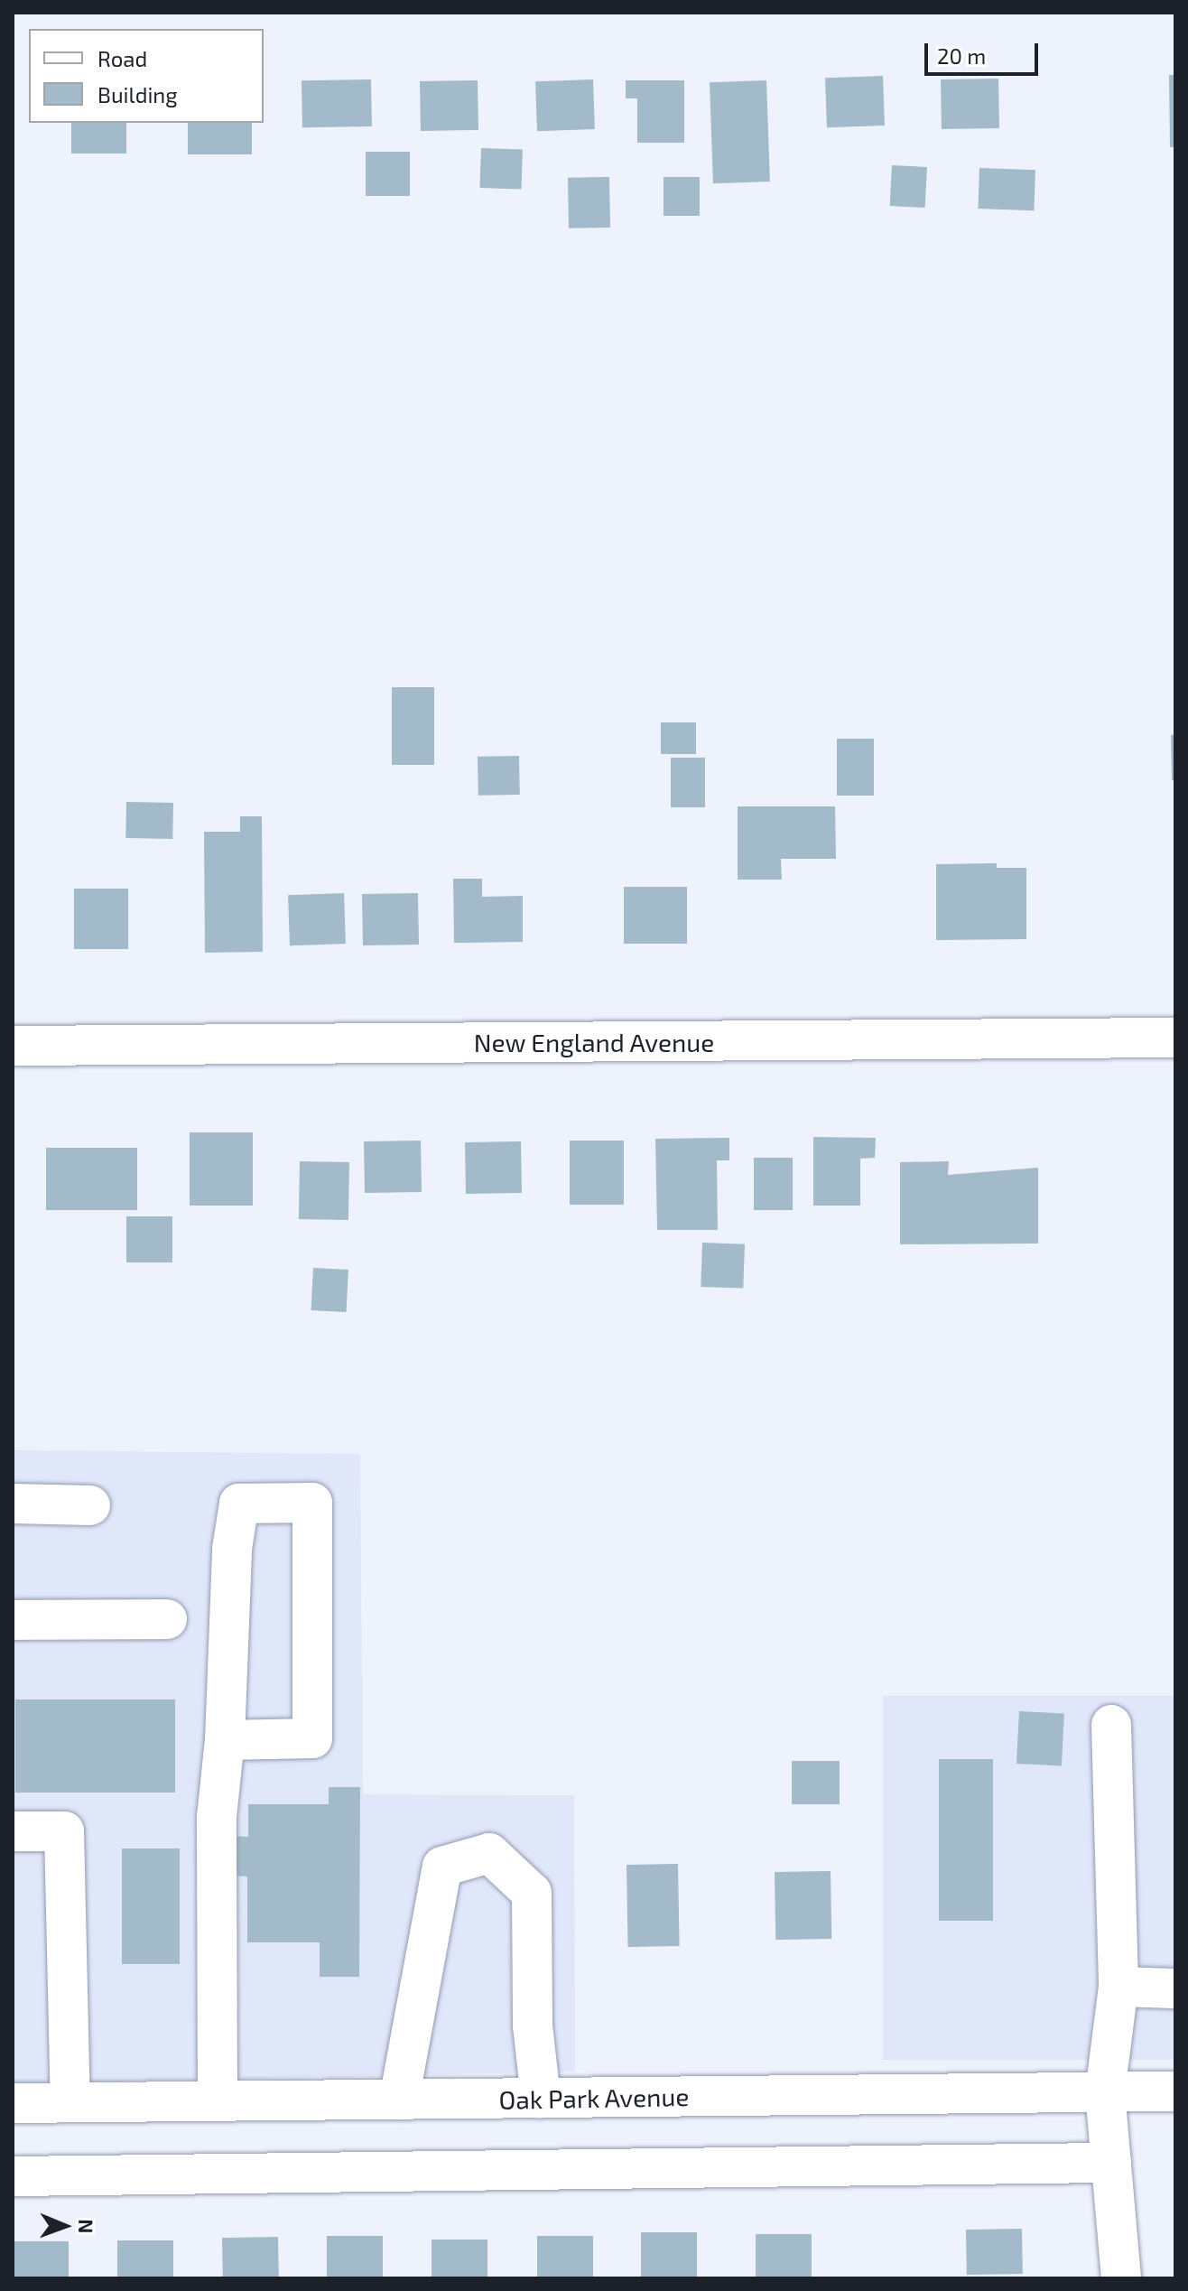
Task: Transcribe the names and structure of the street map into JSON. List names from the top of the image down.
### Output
{
  "streets": {
    "street": ["New England Avenue", "Oak Park Avenue"]
  },
  "legend": ["Road", "Building"],
  "scale_bar": "20 m",
  "north": "right"
}
